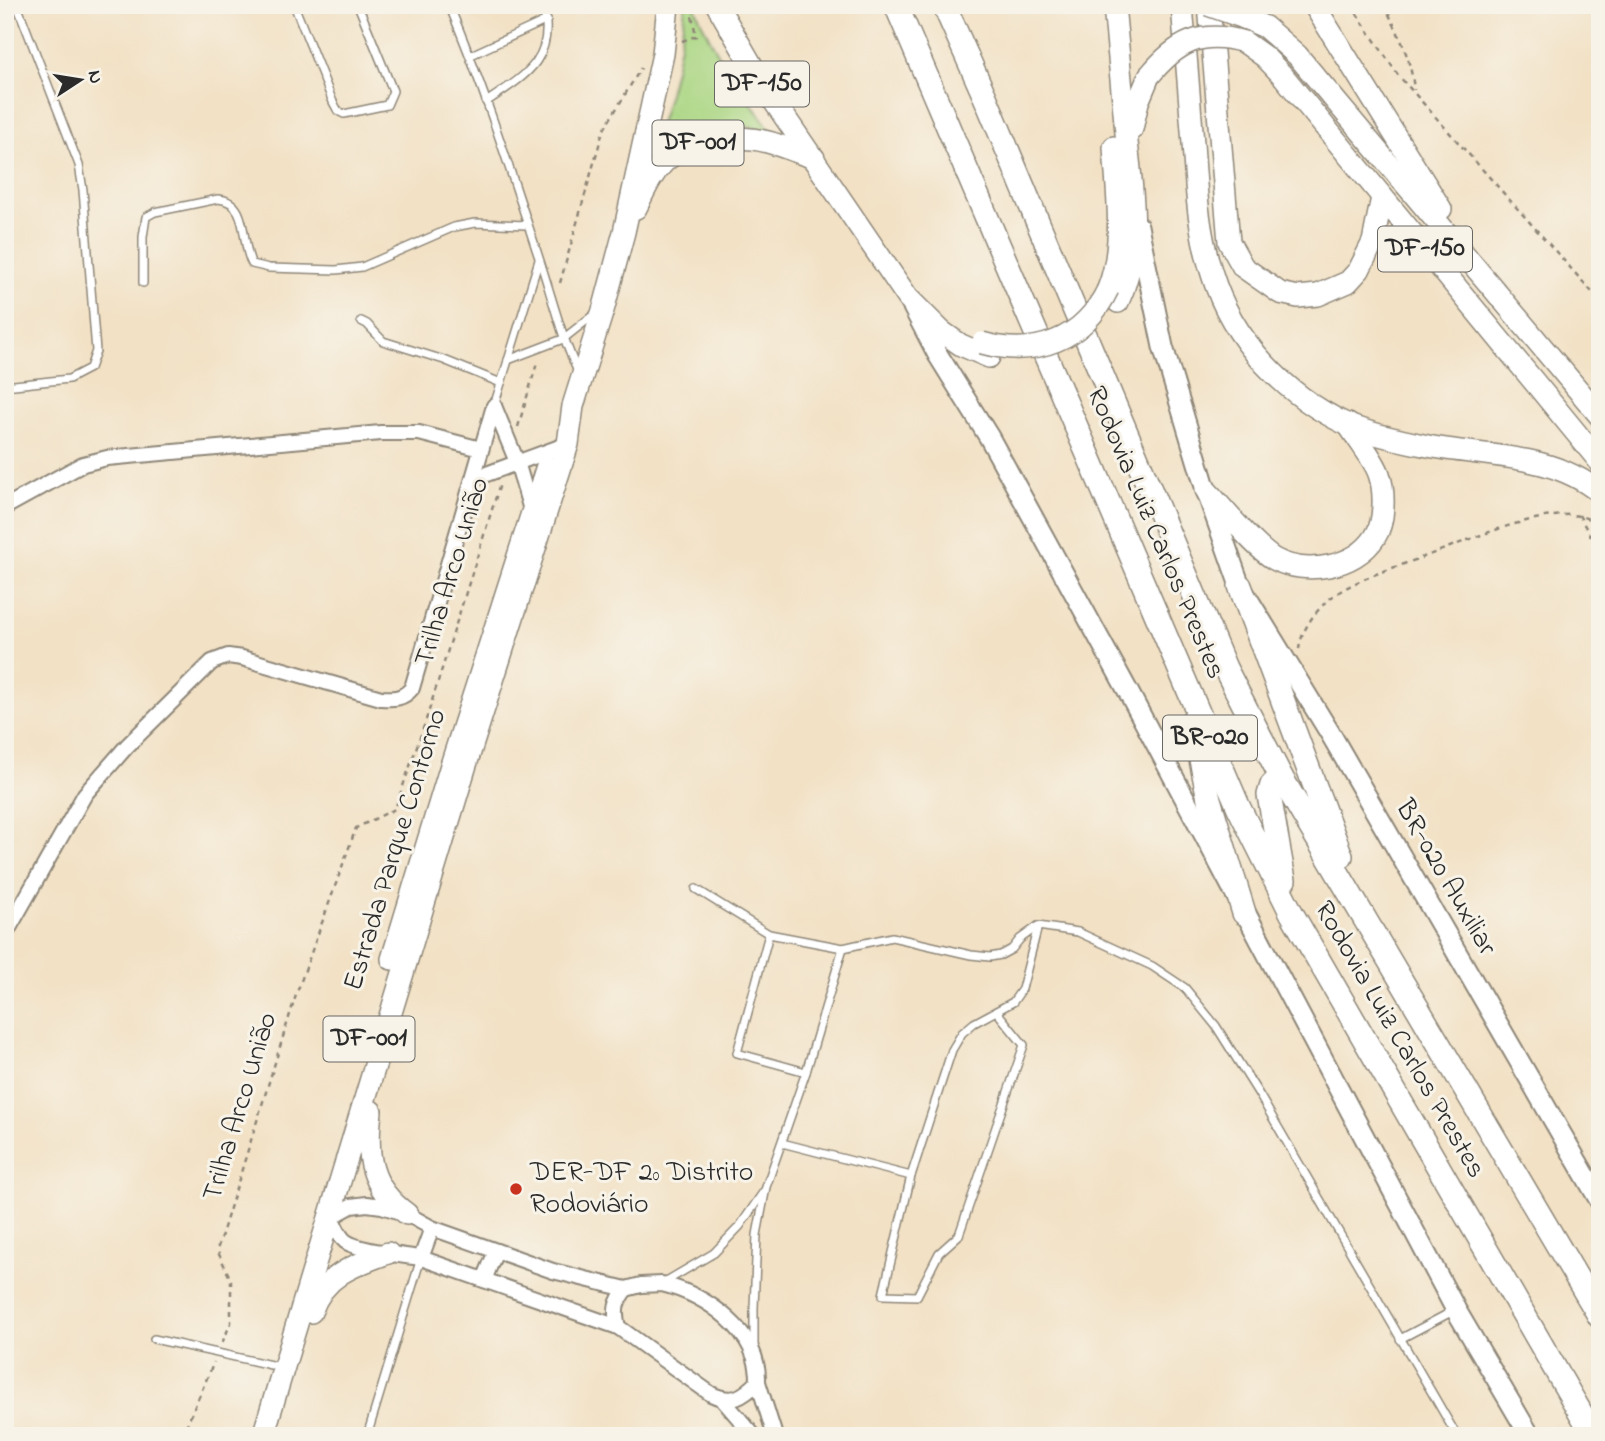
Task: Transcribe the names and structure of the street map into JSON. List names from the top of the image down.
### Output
{
  "streets": {
    "highway": ["Rodovia Luiz Carlos Prestes", "BR-020"],
    "main road": [
      "DF-150",
      "DF-001",
      "Estrada Parque Contorno",
      "BR-020 Auxiliar"
    ],
    "path": ["Trilha Arco União"]
  },
  "crossings": [
    ["DF-150", "Estrada Parque Contorno"],
    ["DF-150", "BR-020 Auxiliar"]
  ],
  "places": ["DER-DF 2º Distrito Rodoviário"],
  "north": "right"
}
